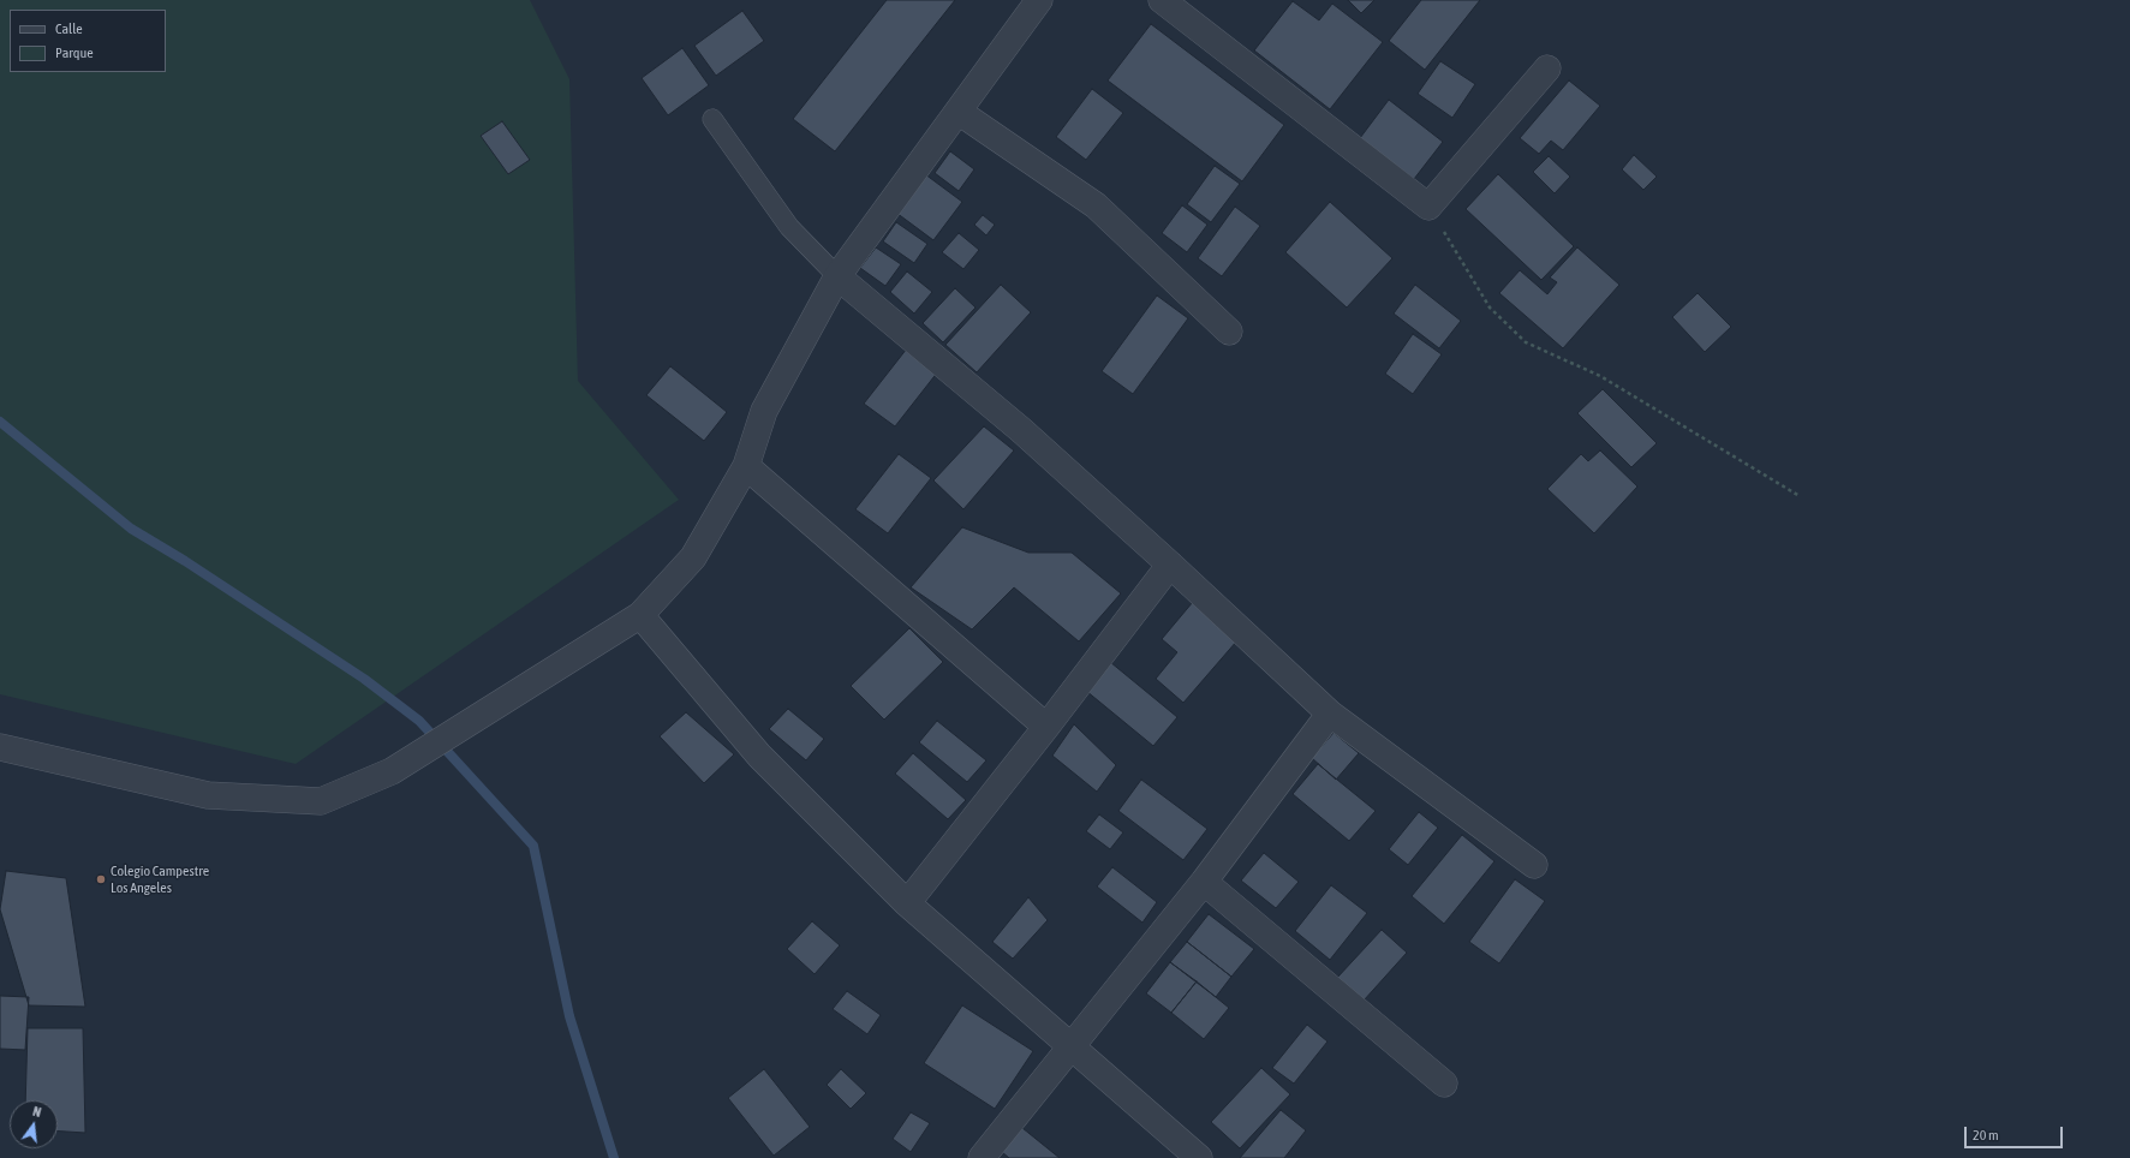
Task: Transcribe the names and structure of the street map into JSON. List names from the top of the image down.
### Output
{
  "places": ["Colegio Campestre Los Angeles"],
  "legend": ["Calle", "Parque"],
  "scale_bar": "20 m",
  "north": "top"
}
